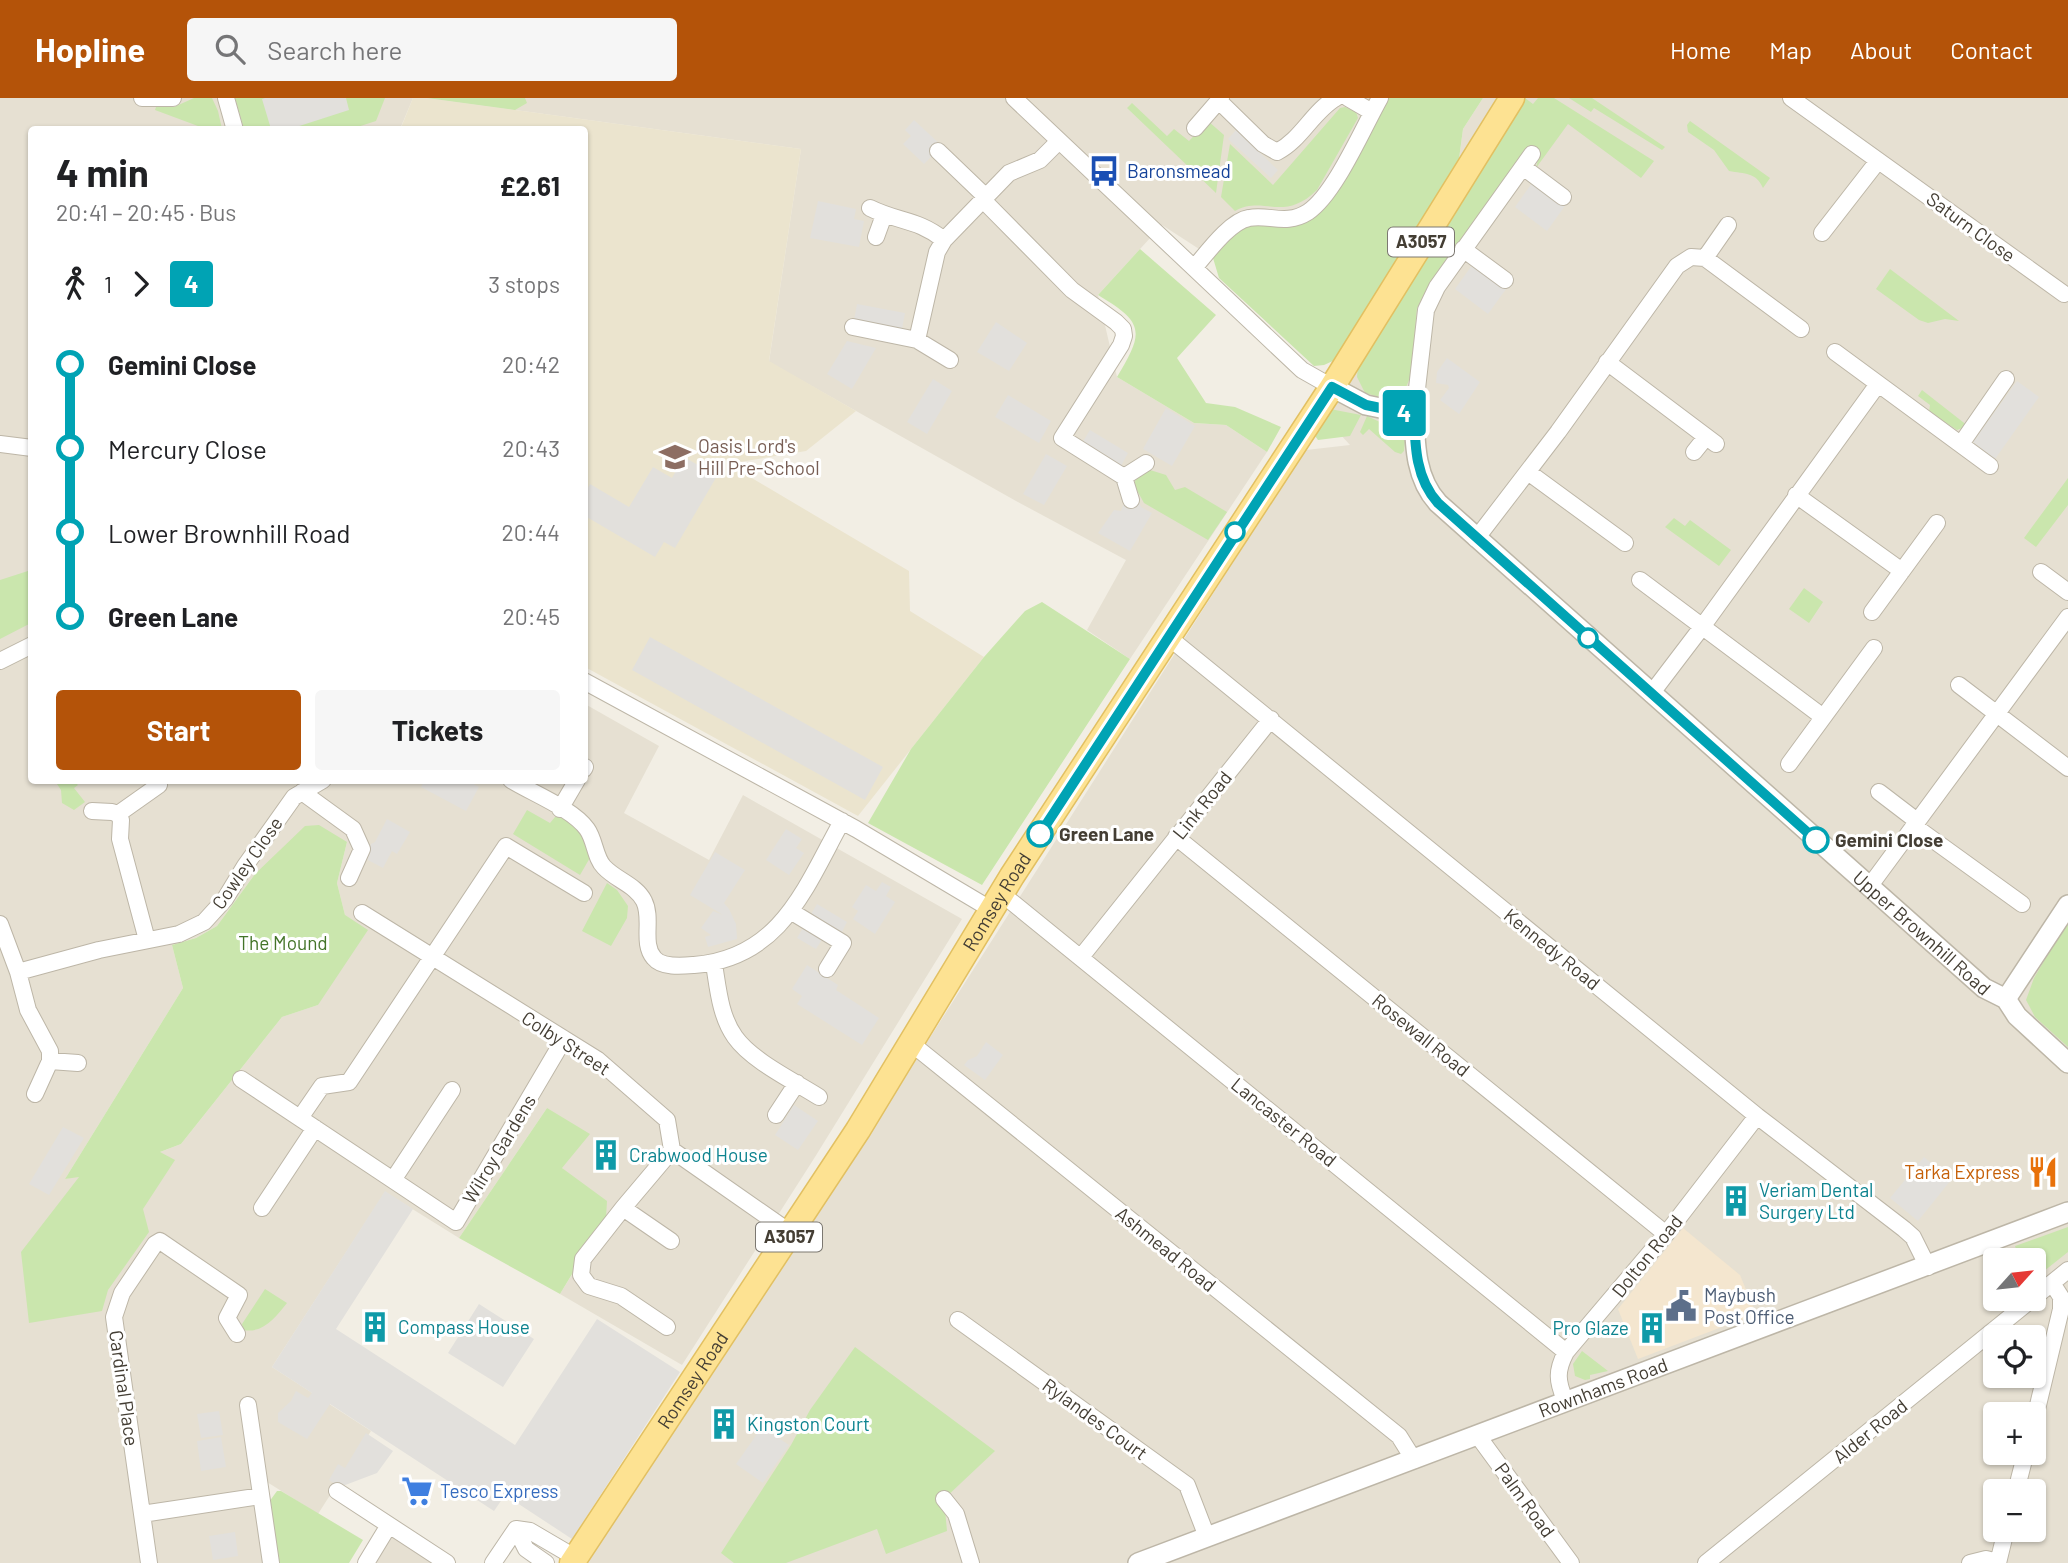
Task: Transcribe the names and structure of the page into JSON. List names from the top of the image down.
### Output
{
  "streets": {
    "main road": ["A3057", "Romsey Road"],
    "street": [
      "Saturn Close",
      "Link Road",
      "Cowley Close",
      "Upper Brownhill Road",
      "Kennedy Road",
      "Rosewall Road",
      "Colby Street",
      "Lancaster Road",
      "Wilroy Gardens",
      "Ashmead Road",
      "Dolton Road",
      "Rownhams Road",
      "Cardinal Place",
      "Rylandes Court",
      "Alder Road",
      "Palm Road"
    ]
  },
  "crossings": [
    ["Link Road", "Kennedy Road"],
    ["Link Road", "Rosewall Road"],
    ["Link Road", "Lancaster Road"],
    ["Romsey Road", "Kennedy Road"],
    ["Romsey Road", "Lancaster Road"],
    ["Romsey Road", "Ashmead Road"],
    ["Kennedy Road", "Dolton Road"],
    ["Kennedy Road", "Rownhams Road"],
    ["Rosewall Road", "Dolton Road"],
    ["Colby Street", "Wilroy Gardens"],
    ["Lancaster Road", "Dolton Road"],
    ["Ashmead Road", "Rownhams Road"],
    ["Dolton Road", "Rownhams Road"],
    ["Rownhams Road", "Rylandes Court"],
    ["Rownhams Road", "Palm Road"]
  ],
  "parks": ["The Mound"],
  "places": {
    "bus stop": ["Baronsmead"],
    "school or university": ["Oasis Lord's Hill Pre-School"],
    "other": ["Green Lane", "Gemini Close"],
    "building": [
      "Crabwood House",
      "Veriam Dental Surgery Ltd",
      "Compass House",
      "Pro Glaze",
      "Kingston Court"
    ],
    "restaurant": ["Tarka Express"],
    "public building": ["Maybush Post Office"],
    "supermarket": ["Tesco Express"]
  },
  "lines": ["bus line 4"],
  "north": "top right",
  "page": {
    "header": "Hopline",
    "search": "Search here",
    "nav": [
      "Home",
      "Map",
      "About",
      "Contact"
    ],
    "on_map": "4",
    "heading": ["4 min", "20:41 – 20:45 · Bus", "£2.61"],
    "legs": ["1", "4", "3 stops"],
    "list": [
      {
        "name": "Gemini Close",
        "value": "20:42"
      },
      {
        "name": "Mercury Close",
        "value": "20:43"
      },
      {
        "name": "Lower Brownhill Road",
        "value": "20:44"
      },
      {
        "name": "Green Lane",
        "value": "20:45"
      }
    ],
    "buttons": ["Start", "Tickets"],
    "map_buttons": ["+", "−"]
  }
}
